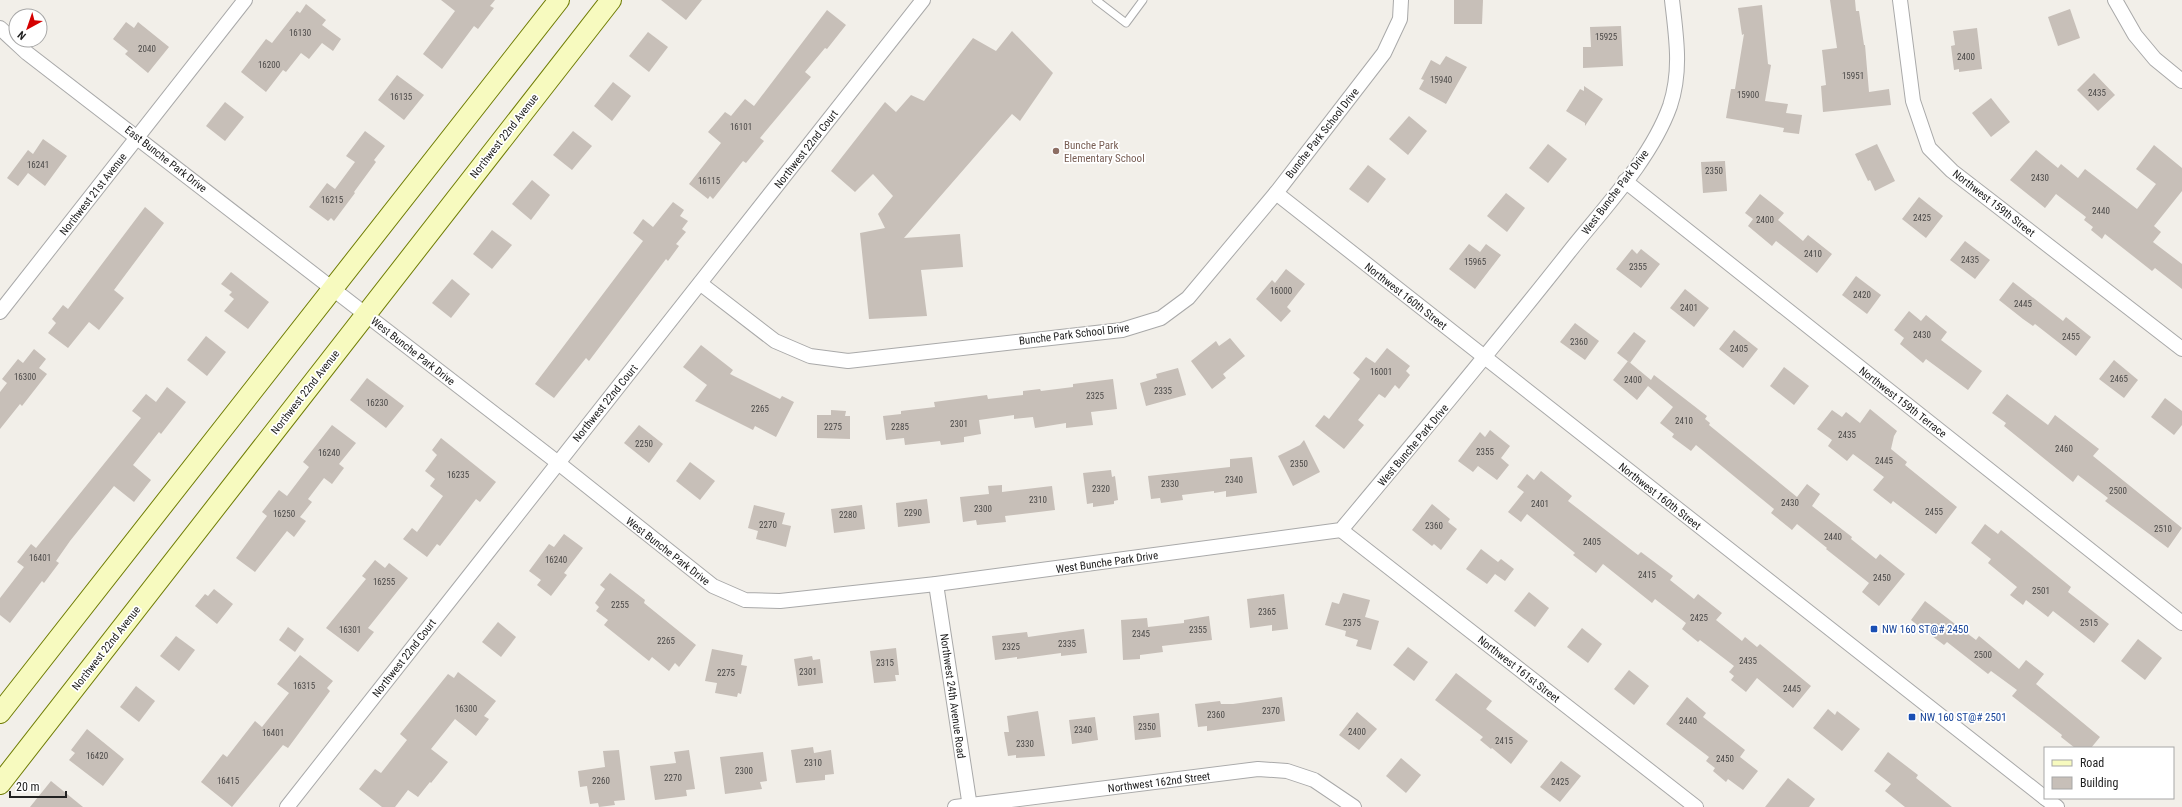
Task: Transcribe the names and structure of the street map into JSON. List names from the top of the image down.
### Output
{
  "streets": {
    "main road": ["Northwest 22nd Avenue"],
    "street": [
      "Bunche Park School Drive",
      "Northwest 22nd Court",
      "East Bunche Park Drive",
      "West Bunche Park Drive",
      "Northwest 21st Avenue",
      "Northwest 159th Street",
      "Northwest 160th Street",
      "Northwest 159th Terrace",
      "Northwest 161st Street",
      "Northwest 24th Avenue Road",
      "Northwest 162nd Street"
    ]
  },
  "crossings": [
    ["Bunche Park School Drive", "Northwest 22nd Court"],
    ["Bunche Park School Drive", "Northwest 160th Street"],
    ["Northwest 22nd Avenue", "West Bunche Park Drive"],
    ["Northwest 22nd Court", "West Bunche Park Drive"],
    ["East Bunche Park Drive", "West Bunche Park Drive"],
    ["East Bunche Park Drive", "Northwest 21st Avenue"],
    ["West Bunche Park Drive", "Northwest 160th Street"],
    ["West Bunche Park Drive", "Northwest 159th Terrace"],
    ["West Bunche Park Drive", "Northwest 161st Street"],
    ["West Bunche Park Drive", "Northwest 24th Avenue Road"],
    ["Northwest 24th Avenue Road", "Northwest 162nd Street"]
  ],
  "places": {
    "other": ["Bunche Park Elementary School"],
    "transit": ["NW 160 ST@# 2450", "NW 160 ST@# 2501"]
  },
  "house_numbers": [
    "16130",
    "15925",
    "2040",
    "2400",
    "16200",
    "15951",
    "15940",
    "2435",
    "15900",
    "16135",
    "16101",
    "16241",
    "2350",
    "2430",
    "16115",
    "16215",
    "2440",
    "2425",
    "2400",
    "2410",
    "2435",
    "15965",
    "2355",
    "16000",
    "2420",
    "2445",
    "2401",
    "2430",
    "2455",
    "2360",
    "2405",
    "16001",
    "16300",
    "2465",
    "2400",
    "2335",
    "2325",
    "16230",
    "2265",
    "2410",
    "2301",
    "2275",
    "2285",
    "2435",
    "2250",
    "2460",
    "2355",
    "16240",
    "2445",
    "2350",
    "16235",
    "2340",
    "2330",
    "2320",
    "2500",
    "2310",
    "2430",
    "2401",
    "2300",
    "2455",
    "2290",
    "16250",
    "2280",
    "2270",
    "2360",
    "2510",
    "2440",
    "2405",
    "16401",
    "16240",
    "2415",
    "2450",
    "16255",
    "2501",
    "2255",
    "2365",
    "2425",
    "2375",
    "2515",
    "16301",
    "2355",
    "2345",
    "2265",
    "2335",
    "2325",
    "2500",
    "2435",
    "2315",
    "2301",
    "2275",
    "16315",
    "2445",
    "16300",
    "2370",
    "2360",
    "2440",
    "2350",
    "2340",
    "2400",
    "16401",
    "2415",
    "2330",
    "16420",
    "2450",
    "2310",
    "2300",
    "2270",
    "16415",
    "2260",
    "2425"
  ],
  "legend": ["Road", "Building"],
  "scale_bar": "20 m",
  "north": "bottom left"
}
